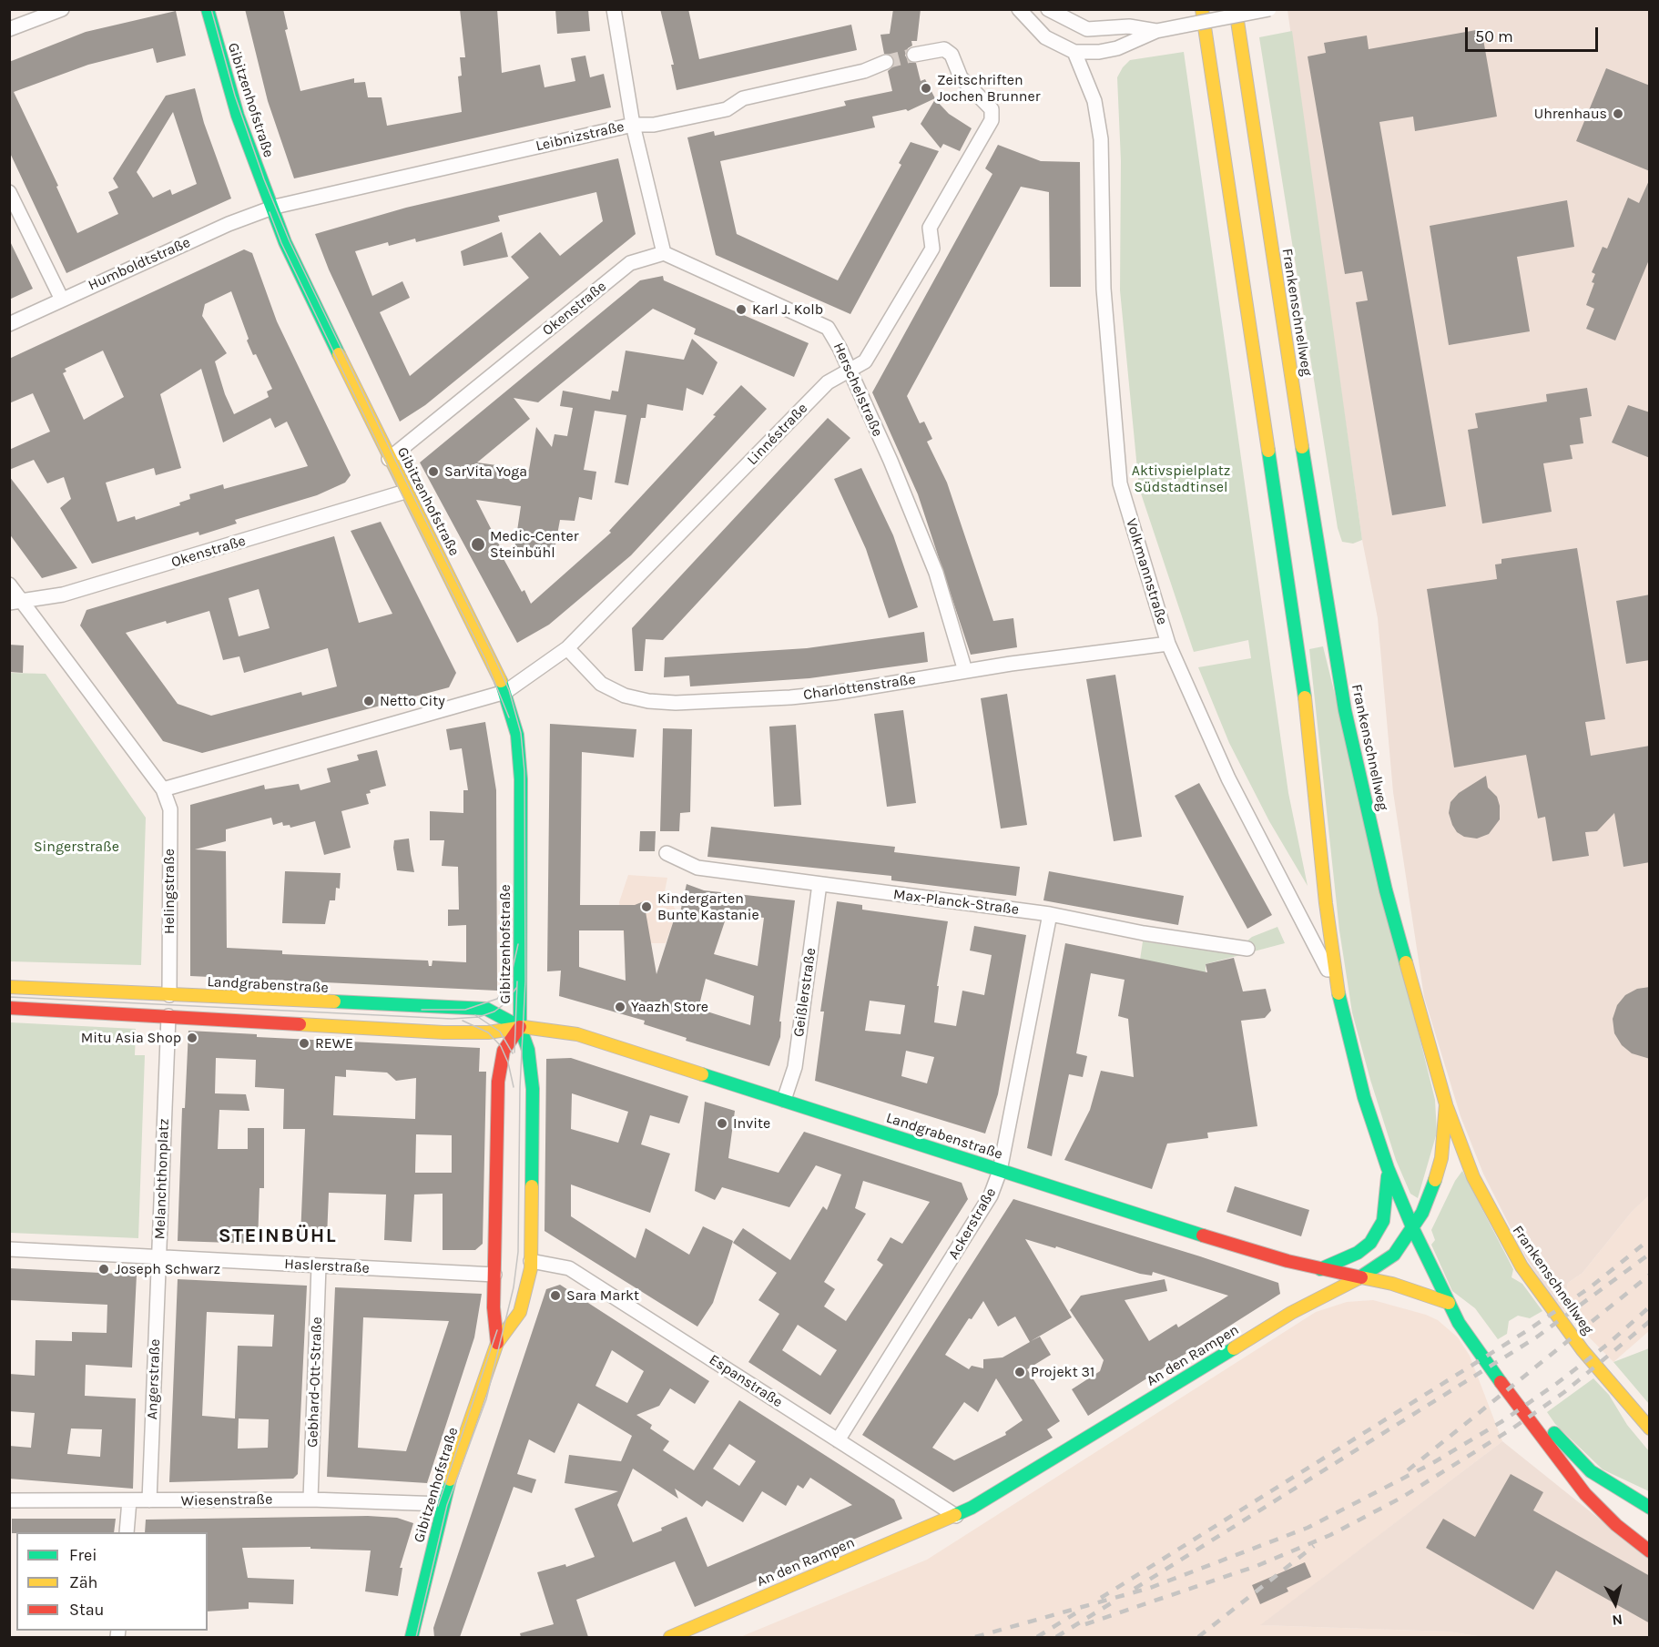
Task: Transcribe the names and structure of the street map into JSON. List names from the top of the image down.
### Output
{
  "streets": {
    "main road": [
      "Gibitzenhofstraße",
      "Frankenschnellweg",
      "Landgrabenstraße",
      "An den Rampen"
    ],
    "street": [
      "Leibnizstraße",
      "Humboldtstraße",
      "Okenstraße",
      "Herschelstraße",
      "Linnéstraße",
      "Volkmannstraße",
      "Charlottenstraße",
      "Helingstraße",
      "Max-Planck-Straße",
      "Geißlerstraße",
      "Melanchthonplatz",
      "Ackerstraße",
      "Haslerstraße",
      "Angerstraße",
      "Espanstraße",
      "Gebhard-Ott-Straße",
      "Wiesenstraße"
    ]
  },
  "crossings": [
    ["Gibitzenhofstraße", "Leibnizstraße"],
    ["Gibitzenhofstraße", "Humboldtstraße"],
    ["Gibitzenhofstraße", "Okenstraße"],
    ["Gibitzenhofstraße", "Linnéstraße"],
    ["Gibitzenhofstraße", "Landgrabenstraße"],
    ["Gibitzenhofstraße", "Haslerstraße"],
    ["Gibitzenhofstraße", "Espanstraße"],
    ["Gibitzenhofstraße", "Wiesenstraße"],
    ["Leibnizstraße", "Humboldtstraße"],
    ["Okenstraße", "Herschelstraße"],
    ["Frankenschnellweg", "An den Rampen"],
    ["Herschelstraße", "Linnéstraße"],
    ["Herschelstraße", "Charlottenstraße"],
    ["Linnéstraße", "Charlottenstraße"],
    ["Volkmannstraße", "Charlottenstraße"],
    ["Helingstraße", "Landgrabenstraße"],
    ["Max-Planck-Straße", "Geißlerstraße"],
    ["Max-Planck-Straße", "Ackerstraße"],
    ["Landgrabenstraße", "Geißlerstraße"],
    ["Landgrabenstraße", "Melanchthonplatz"],
    ["Landgrabenstraße", "Ackerstraße"],
    ["Landgrabenstraße", "An den Rampen"],
    ["Melanchthonplatz", "Haslerstraße"],
    ["Melanchthonplatz", "Angerstraße"],
    ["Ackerstraße", "Espanstraße"],
    ["Haslerstraße", "Angerstraße"],
    ["Haslerstraße", "Gebhard-Ott-Straße"],
    ["An den Rampen", "Espanstraße"],
    ["Angerstraße", "Wiesenstraße"],
    ["Gebhard-Ott-Straße", "Wiesenstraße"]
  ],
  "districts": ["STEINBÜHL"],
  "parks": ["Aktivspielplatz Südstadtinsel", "Singerstraße"],
  "places": [
    "Zeitschriften Jochen Brunner",
    "Uhrenhaus",
    "Karl J. Kolb",
    "SarVita Yoga",
    "Medic-Center Steinbühl",
    "Netto City",
    "Kindergarten Bunte Kastanie",
    "Yaazh Store",
    "Mitu Asia Shop",
    "REWE",
    "Invite",
    "Joseph Schwarz",
    "Sara Markt",
    "Projekt 31"
  ],
  "legend": ["Frei", "Zäh", "Stau"],
  "scale_bar": "50 m",
  "north": "bottom"
}
